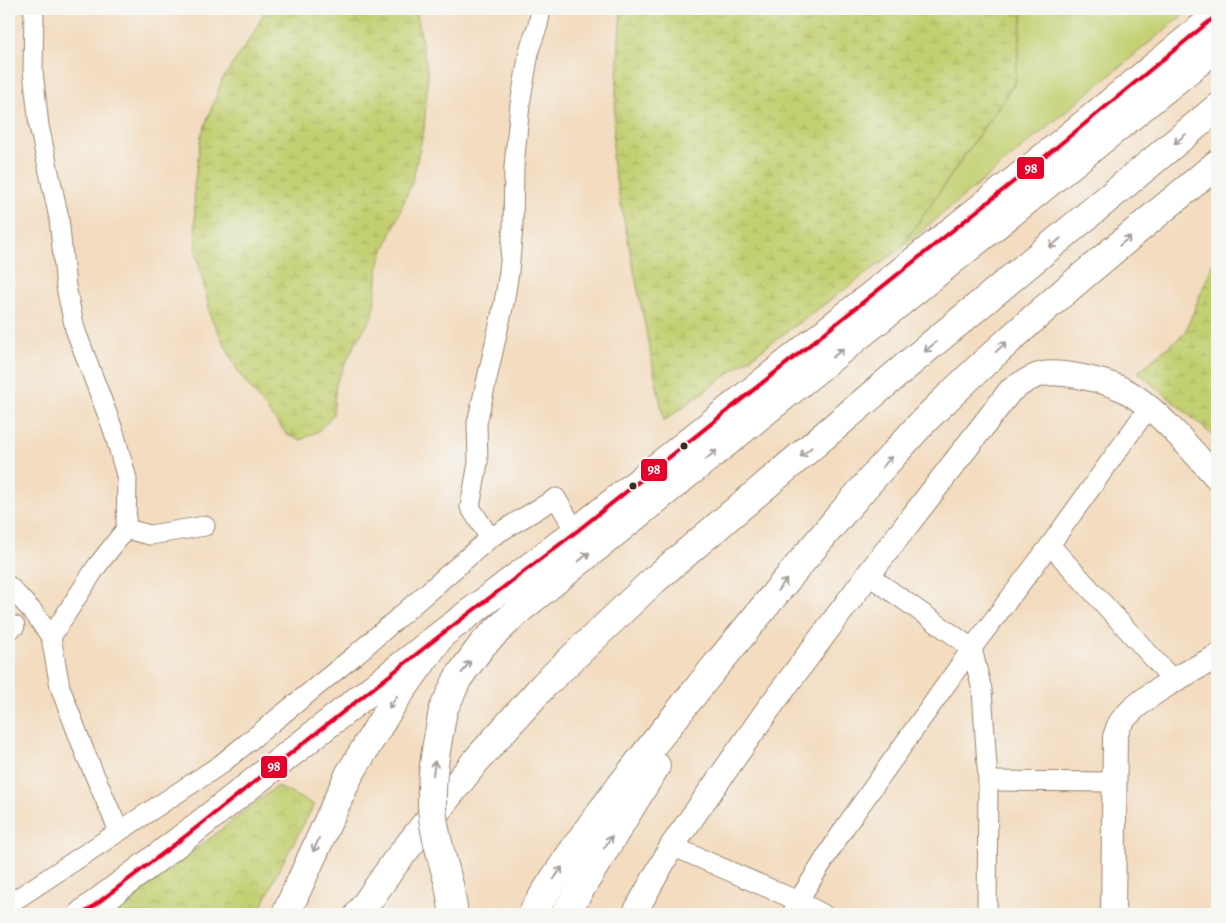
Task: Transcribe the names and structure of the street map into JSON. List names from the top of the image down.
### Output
{
  "lines": ["transit line 98"]
}
